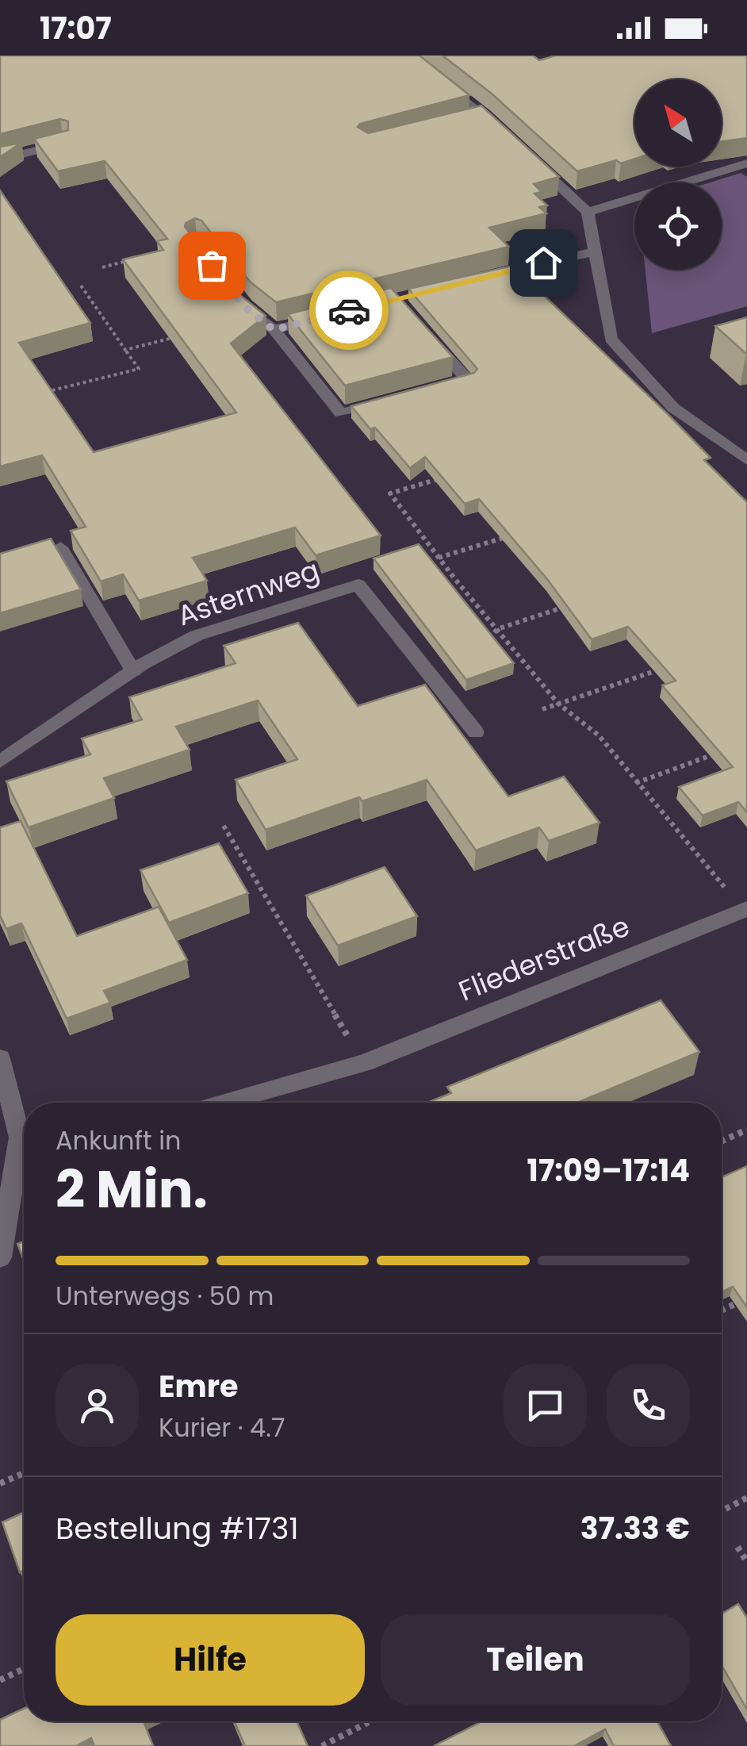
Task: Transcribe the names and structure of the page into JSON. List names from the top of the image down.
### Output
{
  "streets": {
    "street": ["Asternweg", "Fliederstraße"]
  },
  "north": "top left",
  "page": {
    "status": "17:07",
    "heading": ["2 Min.", "Ankunft in", "17:09–17:14"],
    "panel": [
      "Emre",
      "Kurier · 4.7",
      "Bestellung #1731",
      "37.33 €"
    ],
    "bar": "Unterwegs · 50 m",
    "buttons": ["Hilfe", "Teilen"]
  }
}
